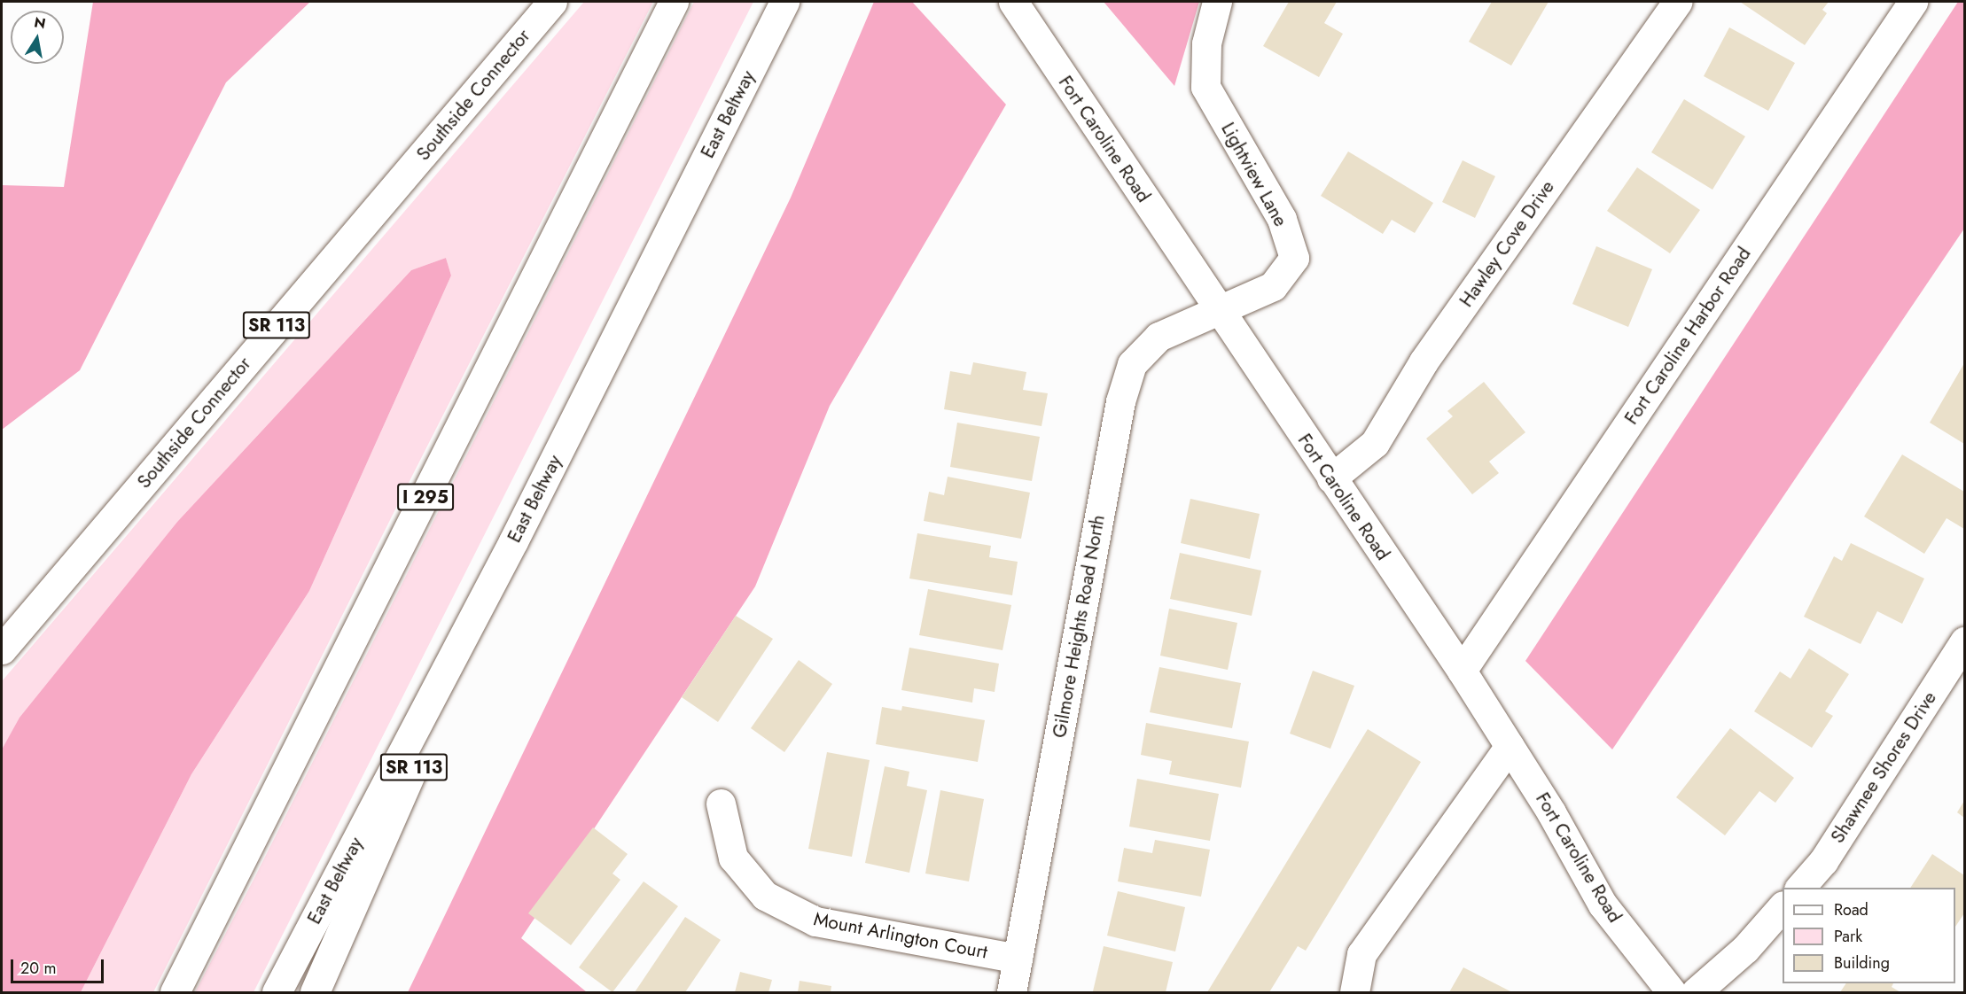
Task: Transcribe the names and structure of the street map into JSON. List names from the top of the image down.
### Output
{
  "streets": {
    "main road": [
      "Southside Connector",
      "East Beltway",
      "Fort Caroline Road",
      "Lightview Lane",
      "Hawley Cove Drive",
      "SR 113",
      "Fort Caroline Harbor Road",
      "I 295",
      "Gilmore Heights Road North",
      "Shawnee Shores Drive",
      "Mount Arlington Court"
    ]
  },
  "crossings": [
    ["East Beltway", "SR 113"],
    ["Fort Caroline Road", "Lightview Lane"],
    ["Fort Caroline Road", "Hawley Cove Drive"],
    ["Fort Caroline Road", "Fort Caroline Harbor Road"],
    ["Fort Caroline Road", "Gilmore Heights Road North"],
    ["Lightview Lane", "Gilmore Heights Road North"],
    ["Gilmore Heights Road North", "Mount Arlington Court"]
  ],
  "legend": ["Road", "Park", "Building"],
  "scale_bar": "20 m",
  "north": "top"
}
